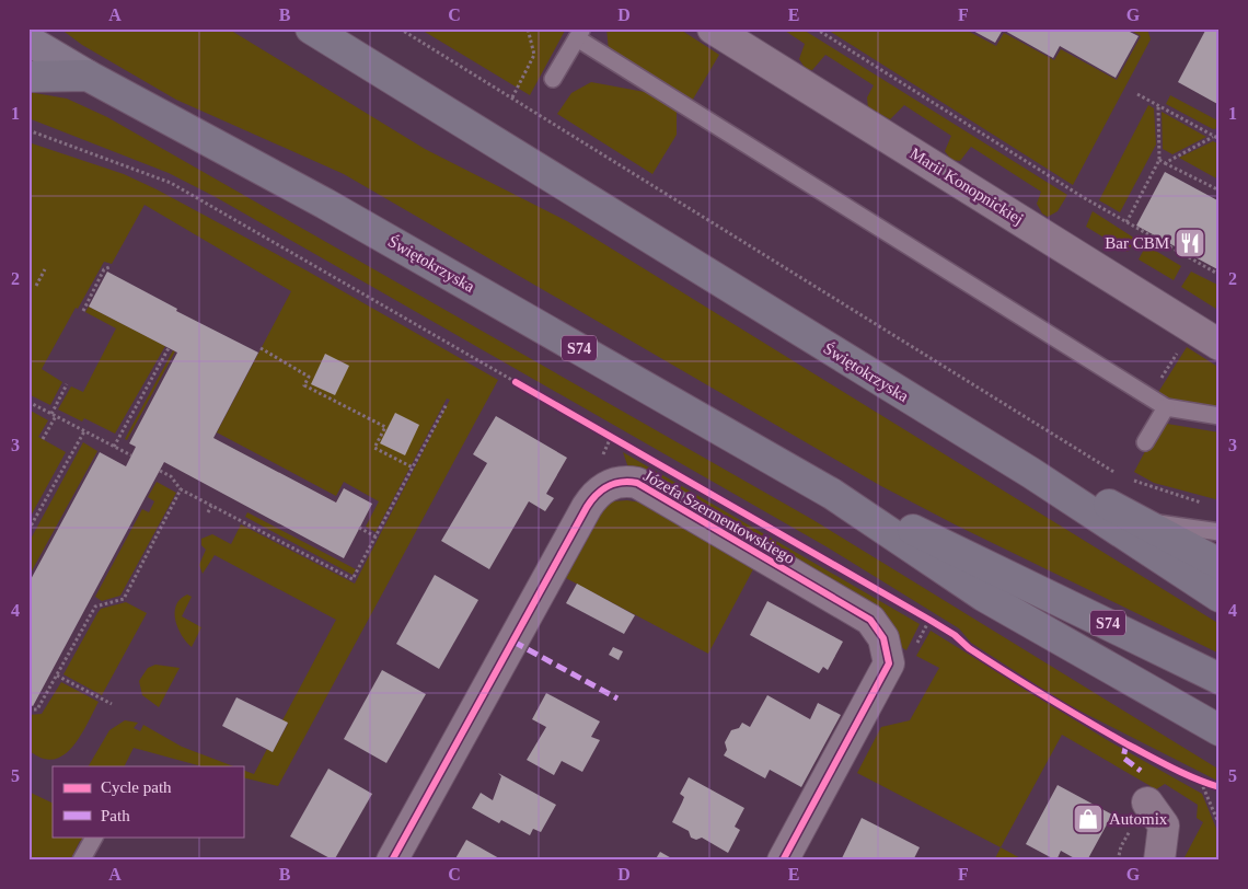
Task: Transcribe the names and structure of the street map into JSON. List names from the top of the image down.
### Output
{
  "streets": {
    "highway": ["Świętokrzyska", "S74"],
    "street": ["Marii Konopnickiej", "Józefa Szermentowskiego"]
  },
  "crossings": [
    ["Świętokrzyska", "S74"]
  ],
  "places": {
    "restaurant": ["Bar CBM"],
    "shop": ["Automix"]
  },
  "legend": ["Cycle path", "Path"],
  "grid": {
    "columns": [
      "A",
      "B",
      "C",
      "D",
      "E",
      "F",
      "G"
    ],
    "rows": [
      "1",
      "2",
      "3",
      "4",
      "5"
    ]
  }
}
